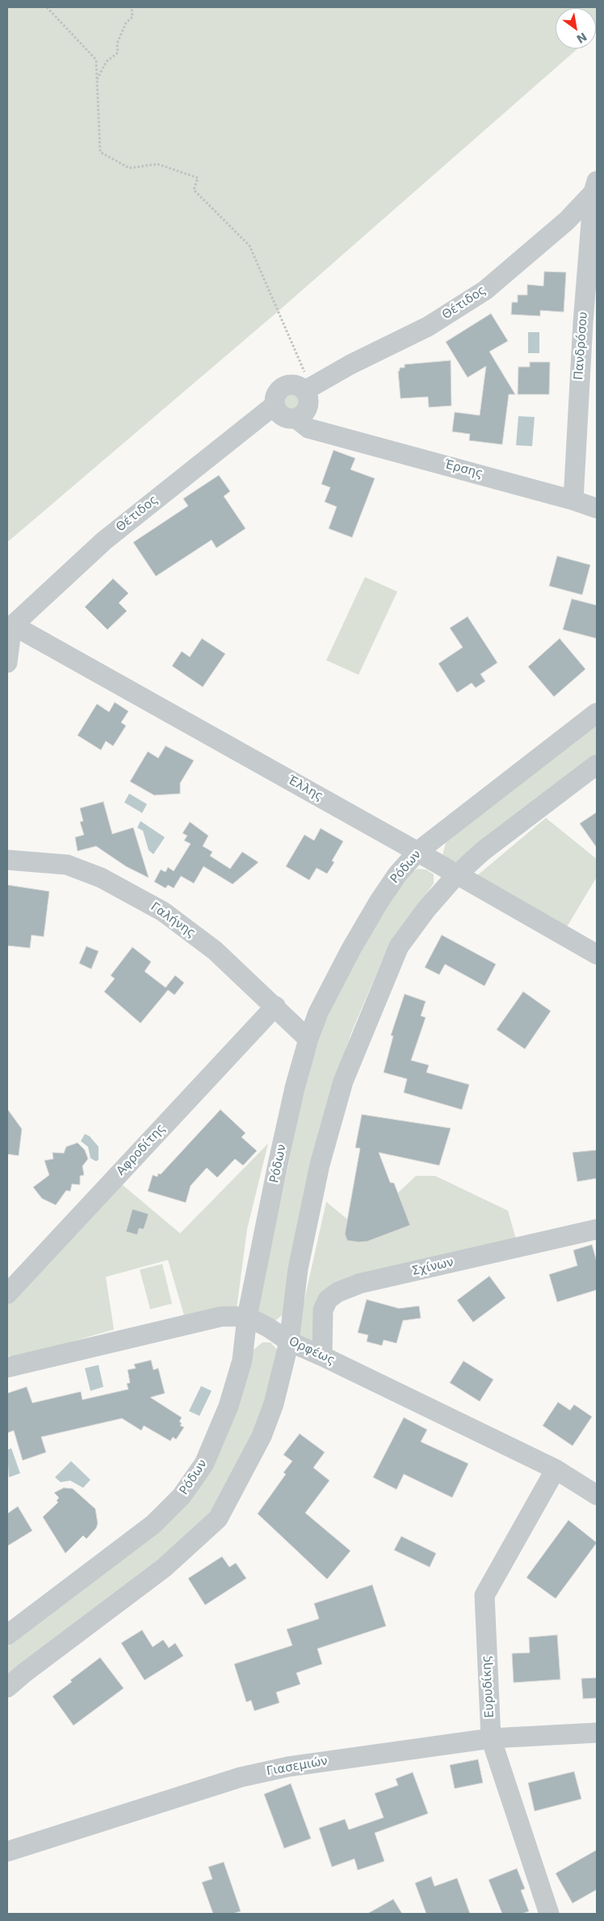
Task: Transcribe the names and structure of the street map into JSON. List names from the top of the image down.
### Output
{
  "streets": {
    "street": [
      "Θέτιδος",
      "Πανδρόσου",
      "Έρσης",
      "Έλλης",
      "Ρόδων",
      "Γαλήνης",
      "Αφροδίτης",
      "Σχίνων",
      "Ορφέως",
      "Ευρυδίκης",
      "Γιασεμιών"
    ]
  },
  "crossings": [
    ["Θέτιδος", "Πανδρόσου"],
    ["Θέτιδος", "Έρσης"],
    ["Θέτιδος", "Έλλης"],
    ["Πανδρόσου", "Έρσης"],
    ["Έλλης", "Ρόδων"],
    ["Ρόδων", "Γαλήνης"],
    ["Ρόδων", "Ορφέως"],
    ["Γαλήνης", "Αφροδίτης"],
    ["Σχίνων", "Ορφέως"],
    ["Ορφέως", "Ευρυδίκης"],
    ["Ευρυδίκης", "Γιασεμιών"]
  ],
  "north": "bottom right"
}
